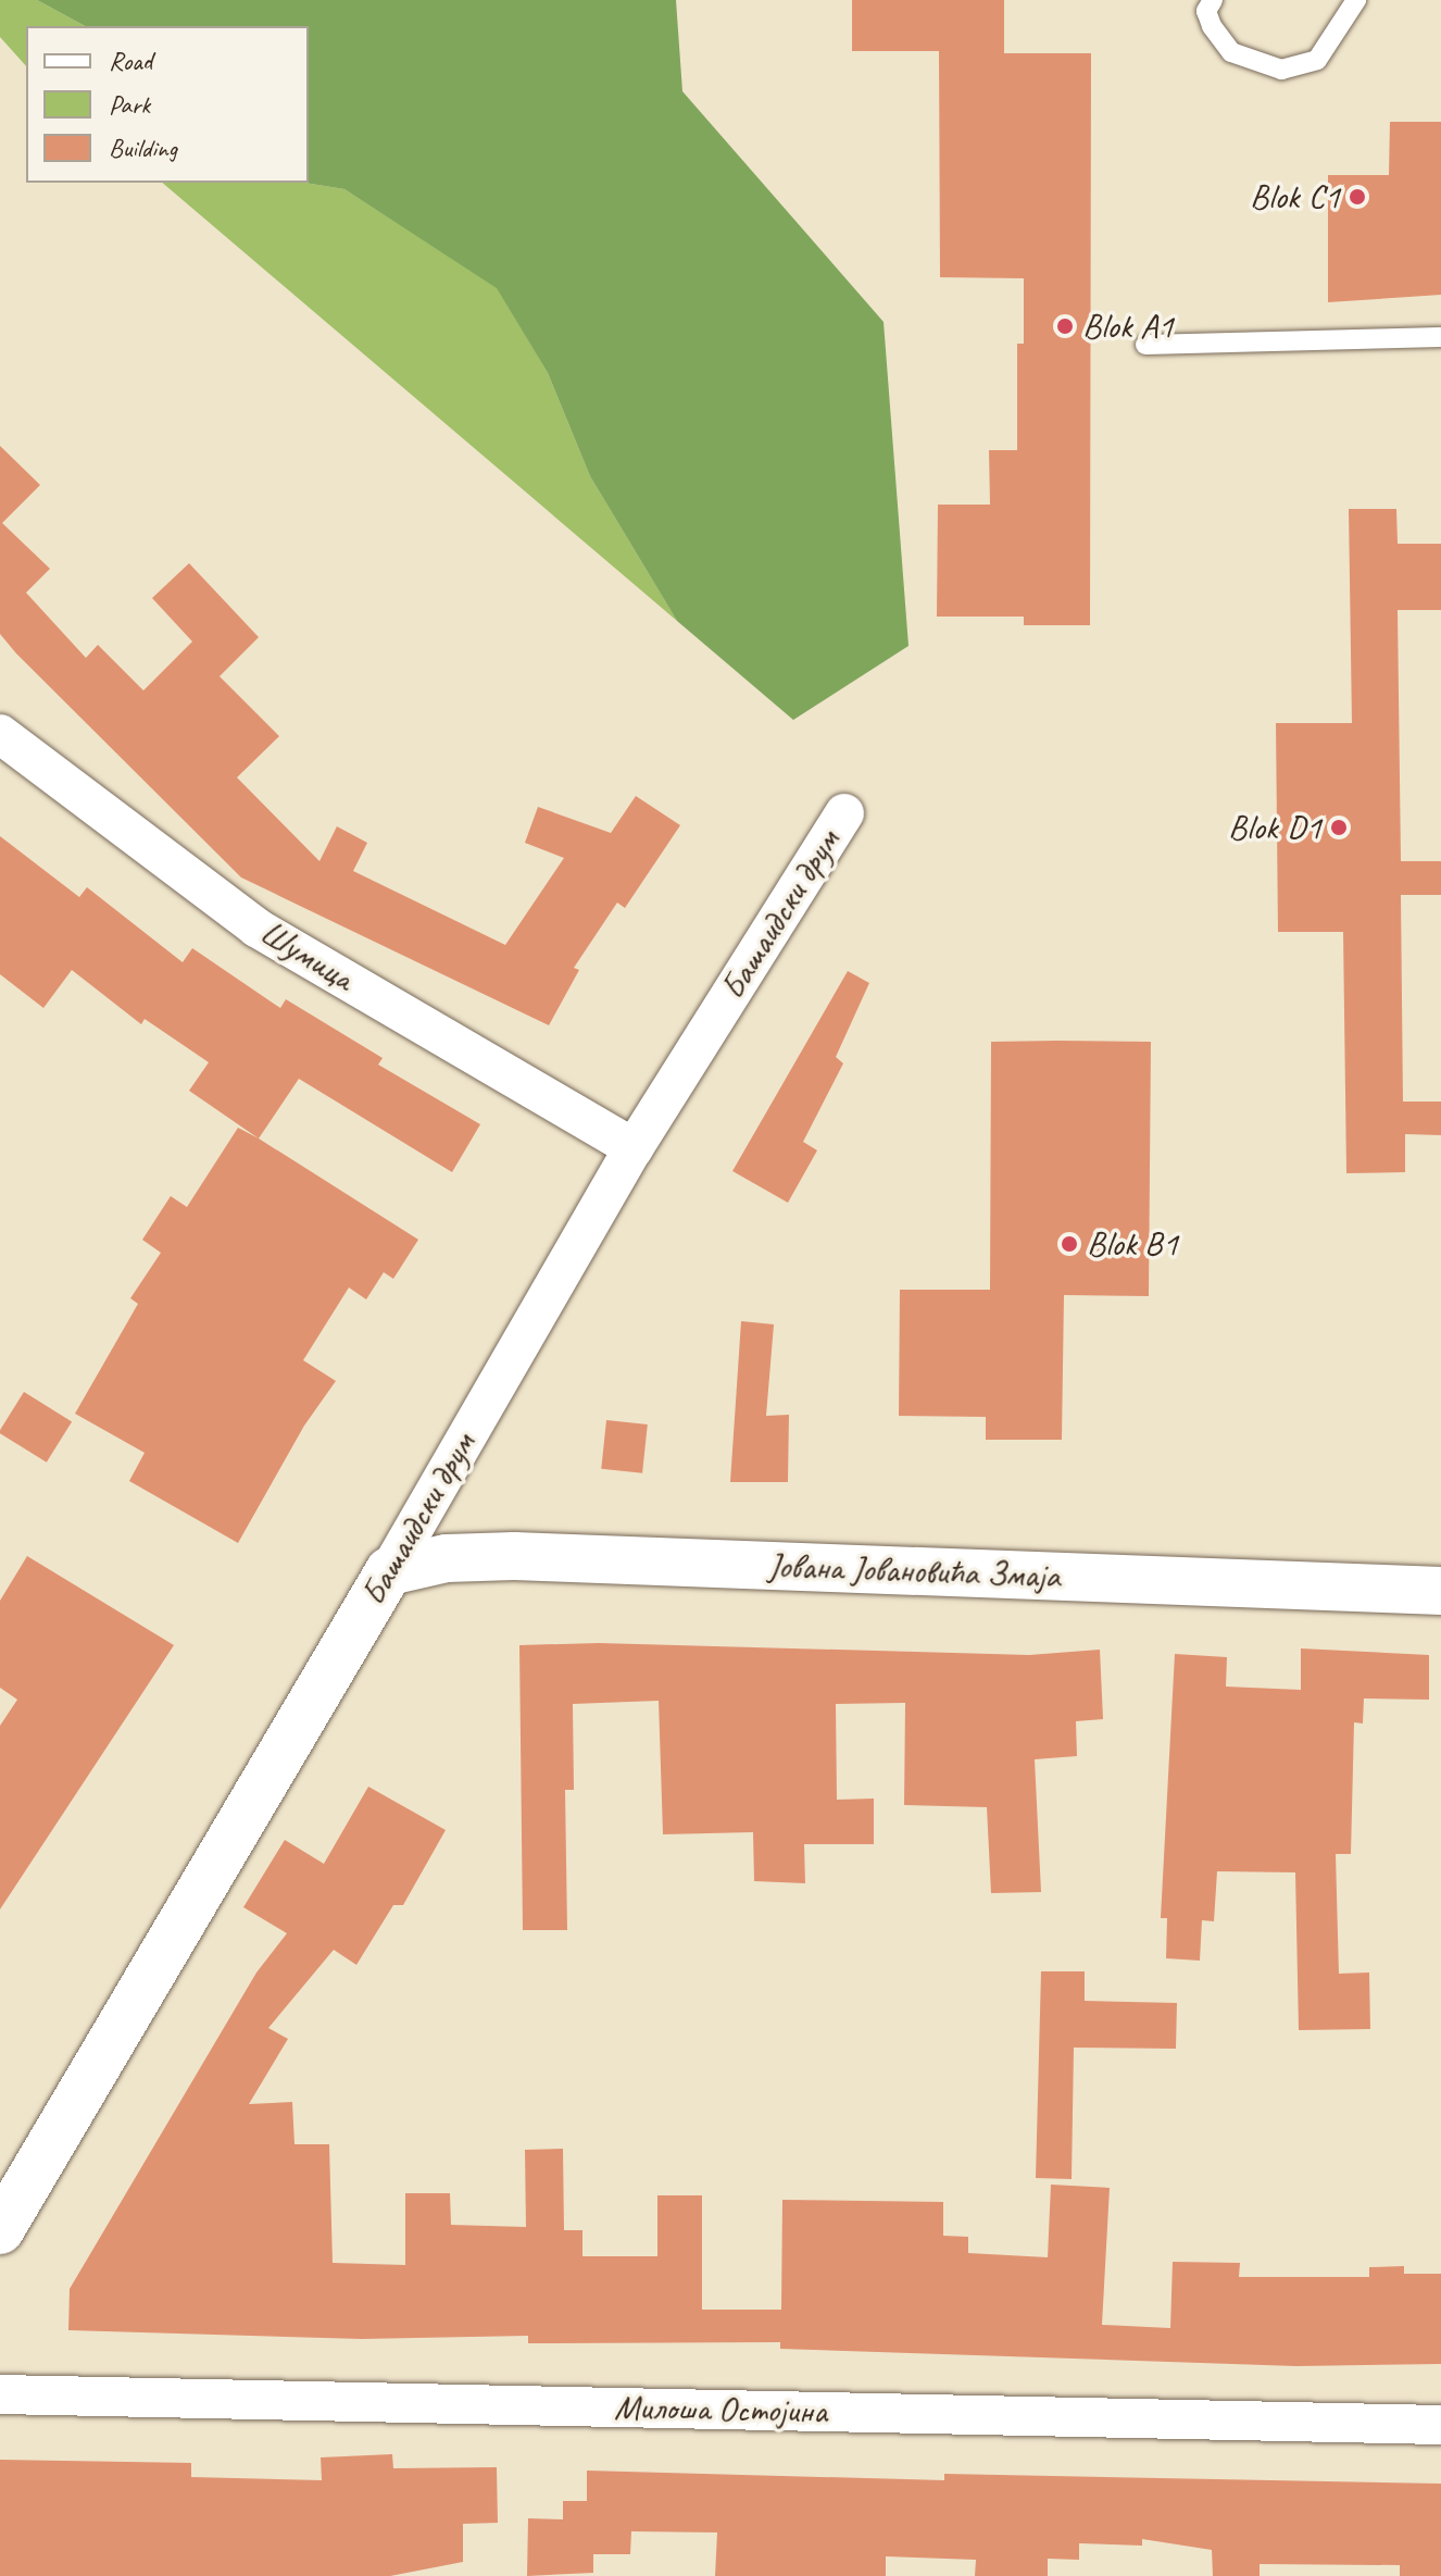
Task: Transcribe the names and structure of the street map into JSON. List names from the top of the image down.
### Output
{
  "streets": {
    "street": [
      "Башаидски друм",
      "Шумица",
      "Јована Јовановића Змаја",
      "Милоша Остојина"
    ]
  },
  "crossings": [
    ["Башаидски друм", "Шумица"],
    ["Башаидски друм", "Јована Јовановића Змаја"]
  ],
  "places": [
    "Blok C1",
    "Blok A1",
    "Blok D1",
    "Blok B1"
  ],
  "legend": ["Road", "Park", "Building"]
}
